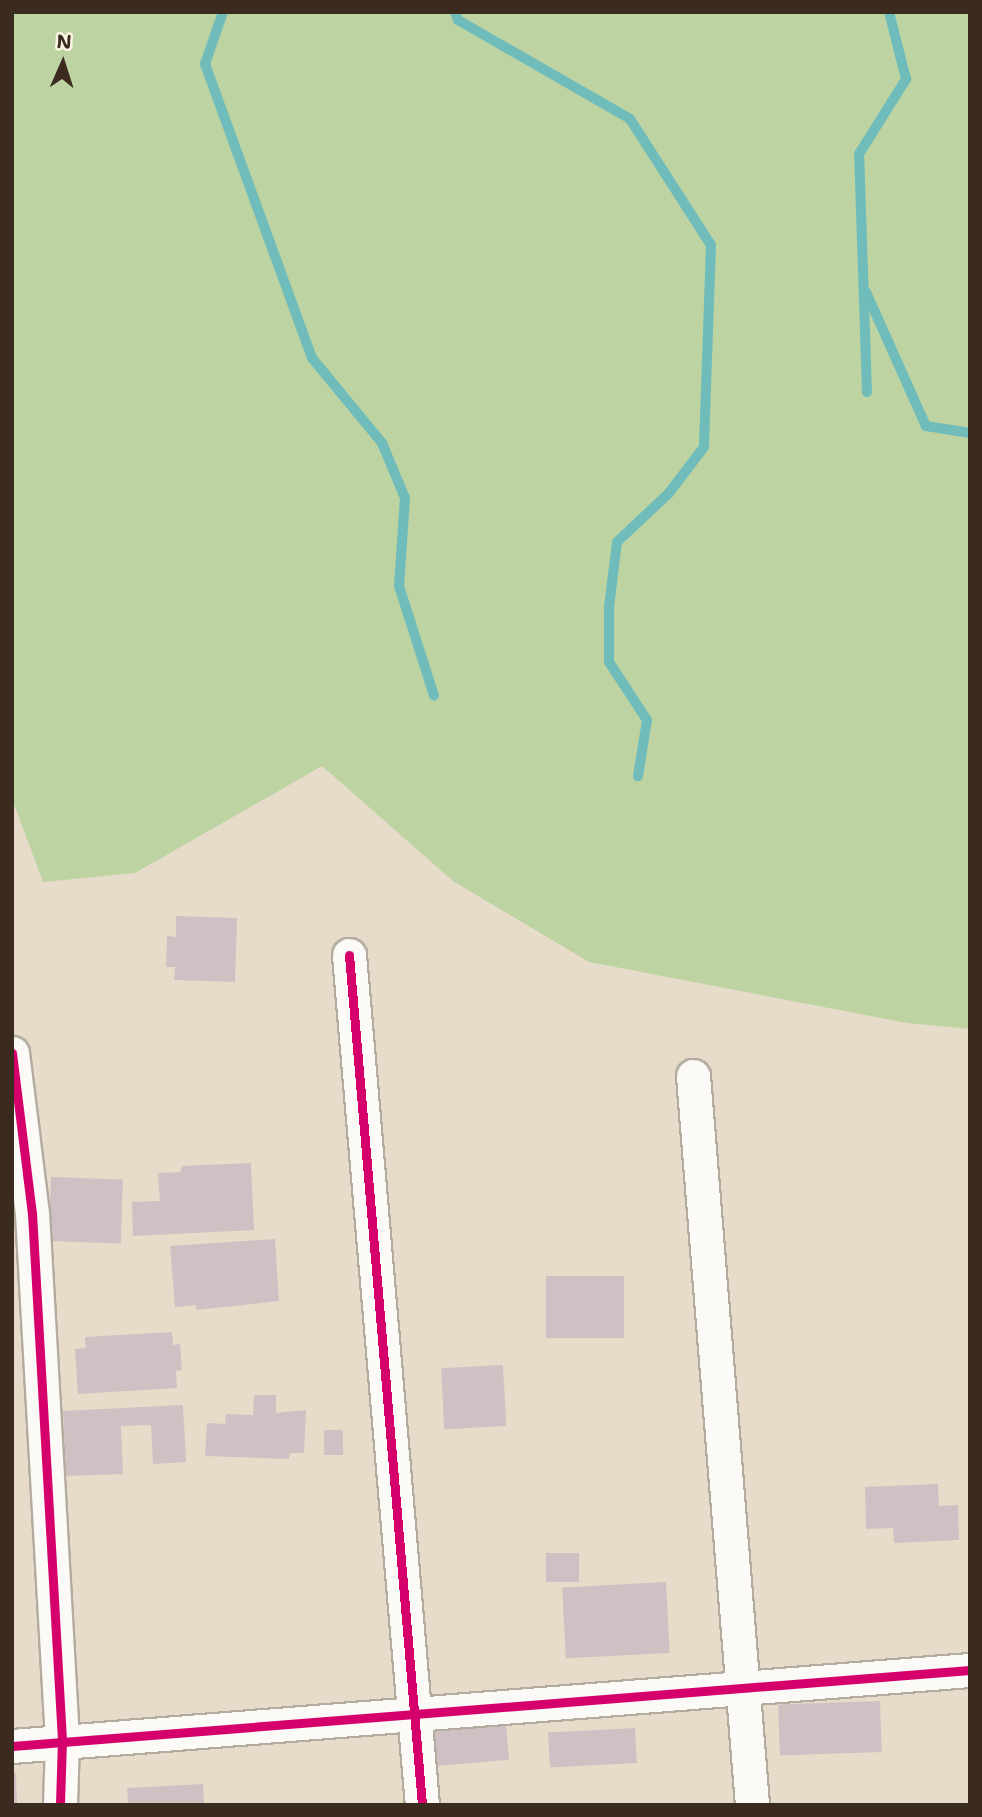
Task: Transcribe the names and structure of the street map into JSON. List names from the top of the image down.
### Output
{
  "north": "top"
}
